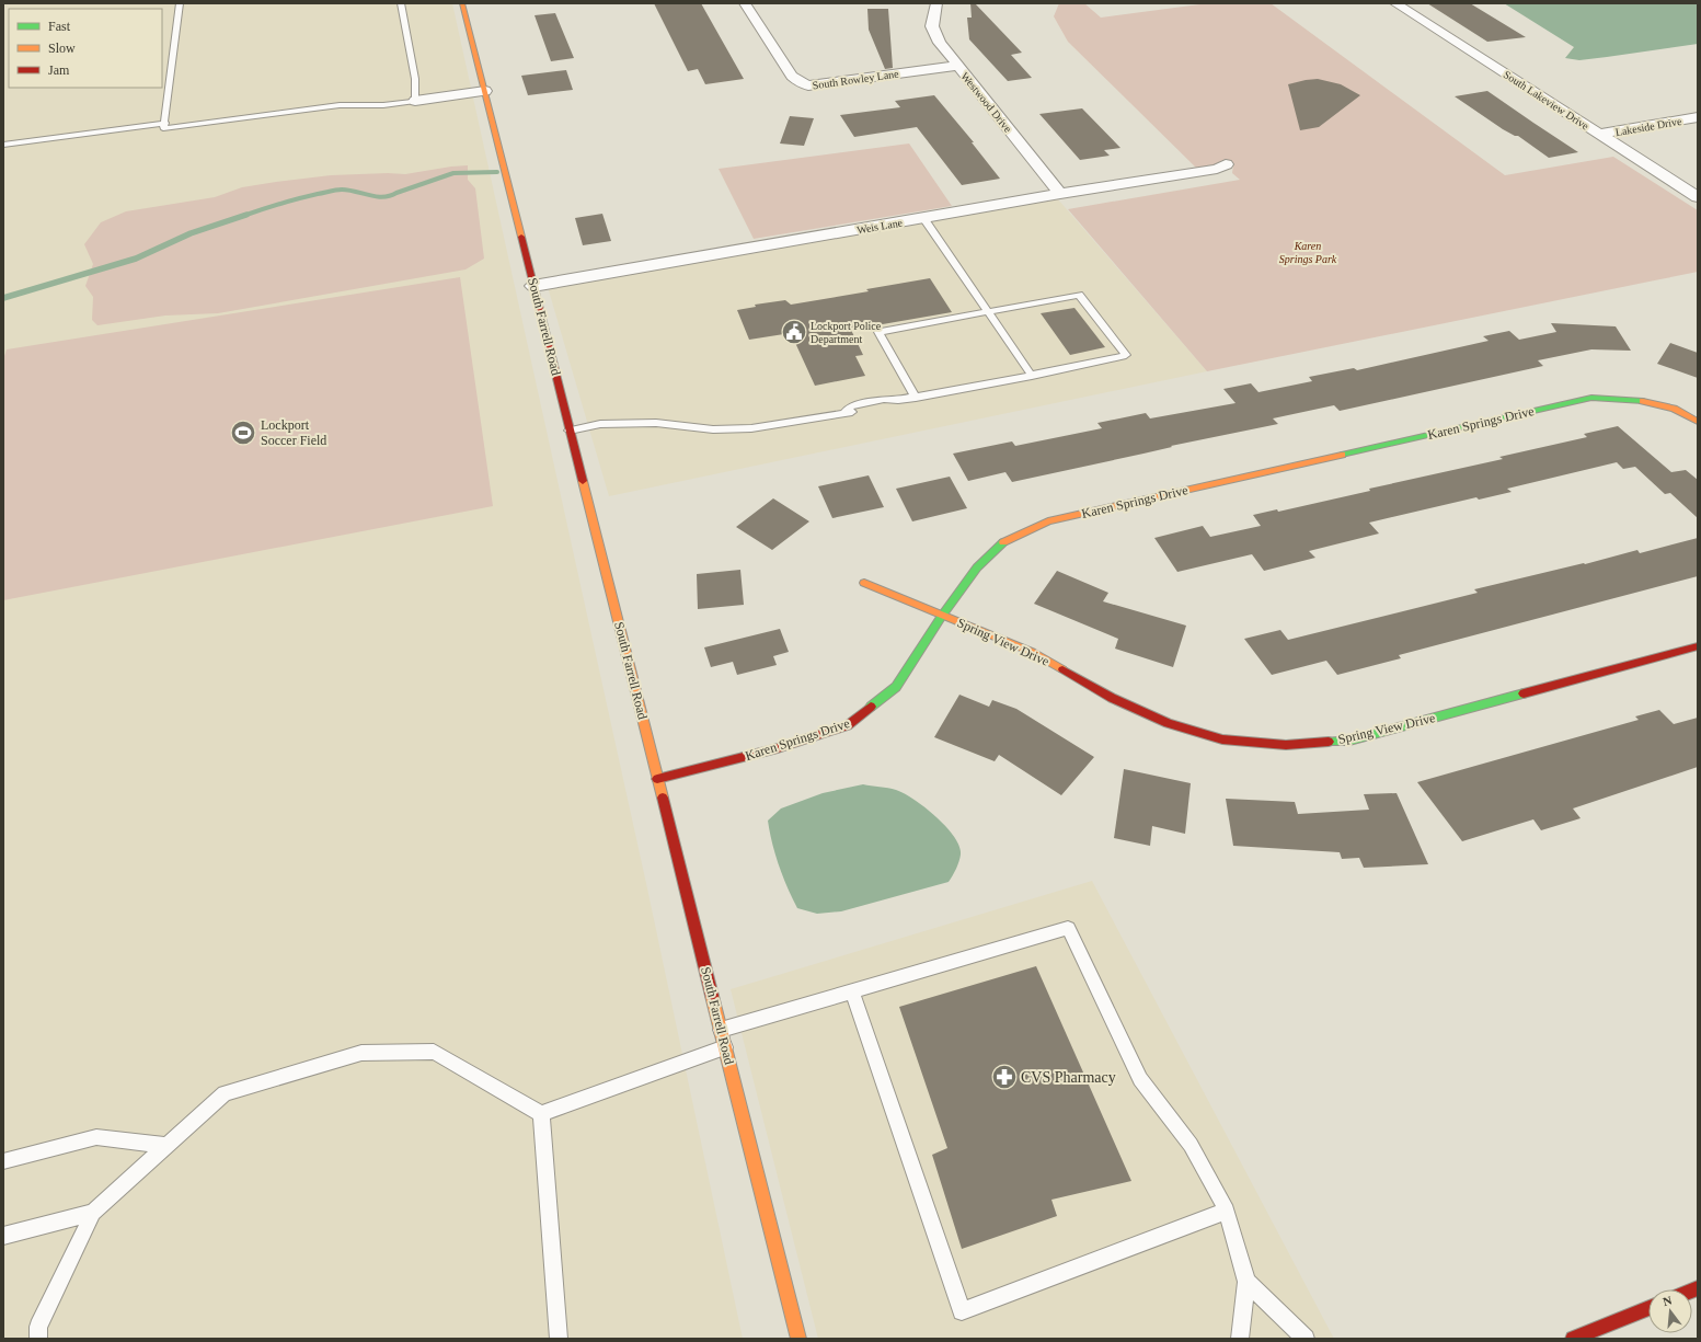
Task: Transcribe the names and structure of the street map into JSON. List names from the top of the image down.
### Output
{
  "streets": {
    "street": [
      "South Rowley Lane",
      "South Lakeview Drive",
      "Westwood Drive",
      "Lakeside Drive",
      "Weis Lane",
      "South Farrell Road",
      "Karen Springs Drive",
      "Spring View Drive"
    ]
  },
  "crossings": [
    ["South Rowley Lane", "Westwood Drive"],
    ["South Lakeview Drive", "Lakeside Drive"],
    ["Westwood Drive", "Weis Lane"],
    ["Weis Lane", "South Farrell Road"],
    ["South Farrell Road", "Karen Springs Drive"],
    ["Karen Springs Drive", "Spring View Drive"]
  ],
  "parks": ["Karen Springs Park"],
  "places": {
    "public building": ["Lockport Police Department"],
    "sports": ["Lockport Soccer Field"],
    "pharmacy": ["CVS Pharmacy"]
  },
  "legend": ["Fast", "Slow", "Jam"],
  "north": "top"
}
